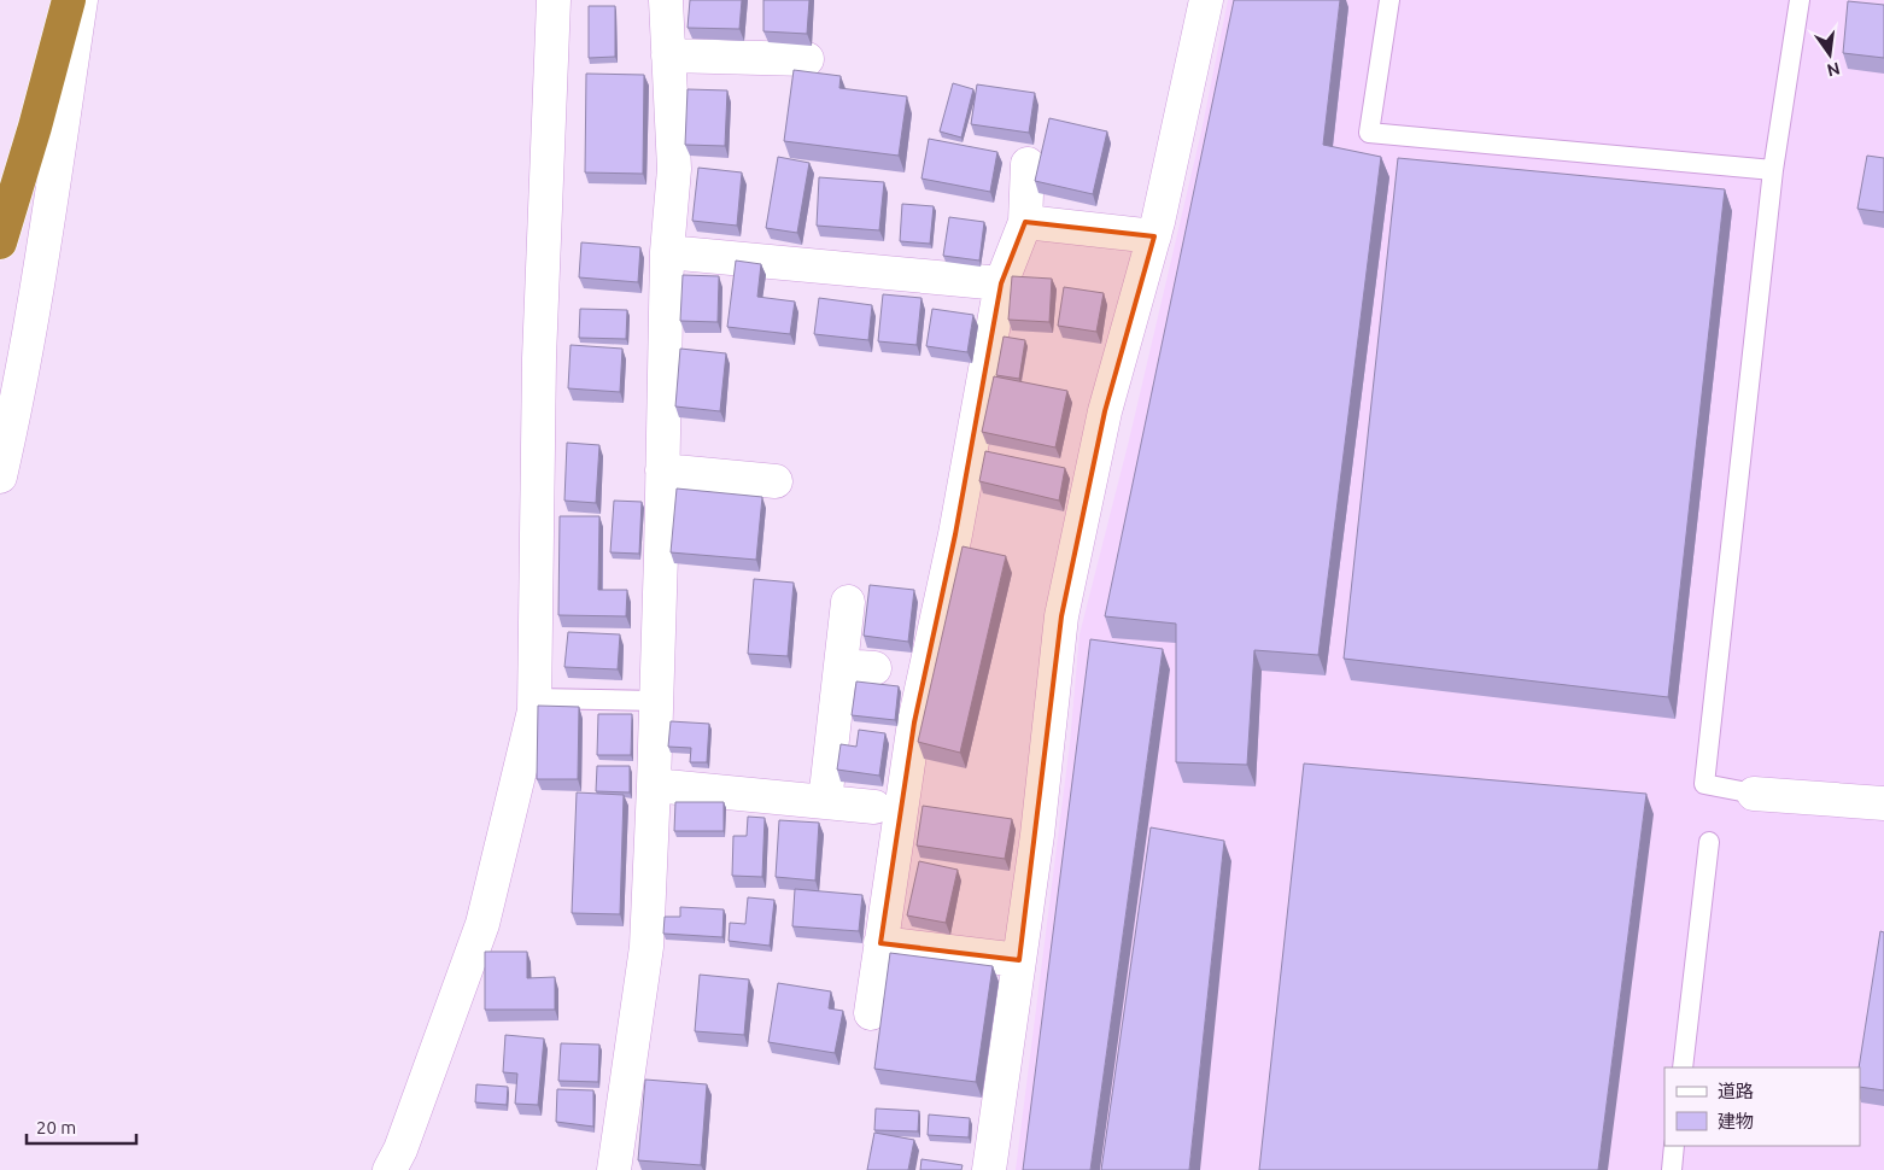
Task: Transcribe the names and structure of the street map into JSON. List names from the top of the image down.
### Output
{
  "legend": ["道路", "建物"],
  "scale_bar": "20 m",
  "north": "bottom"
}
